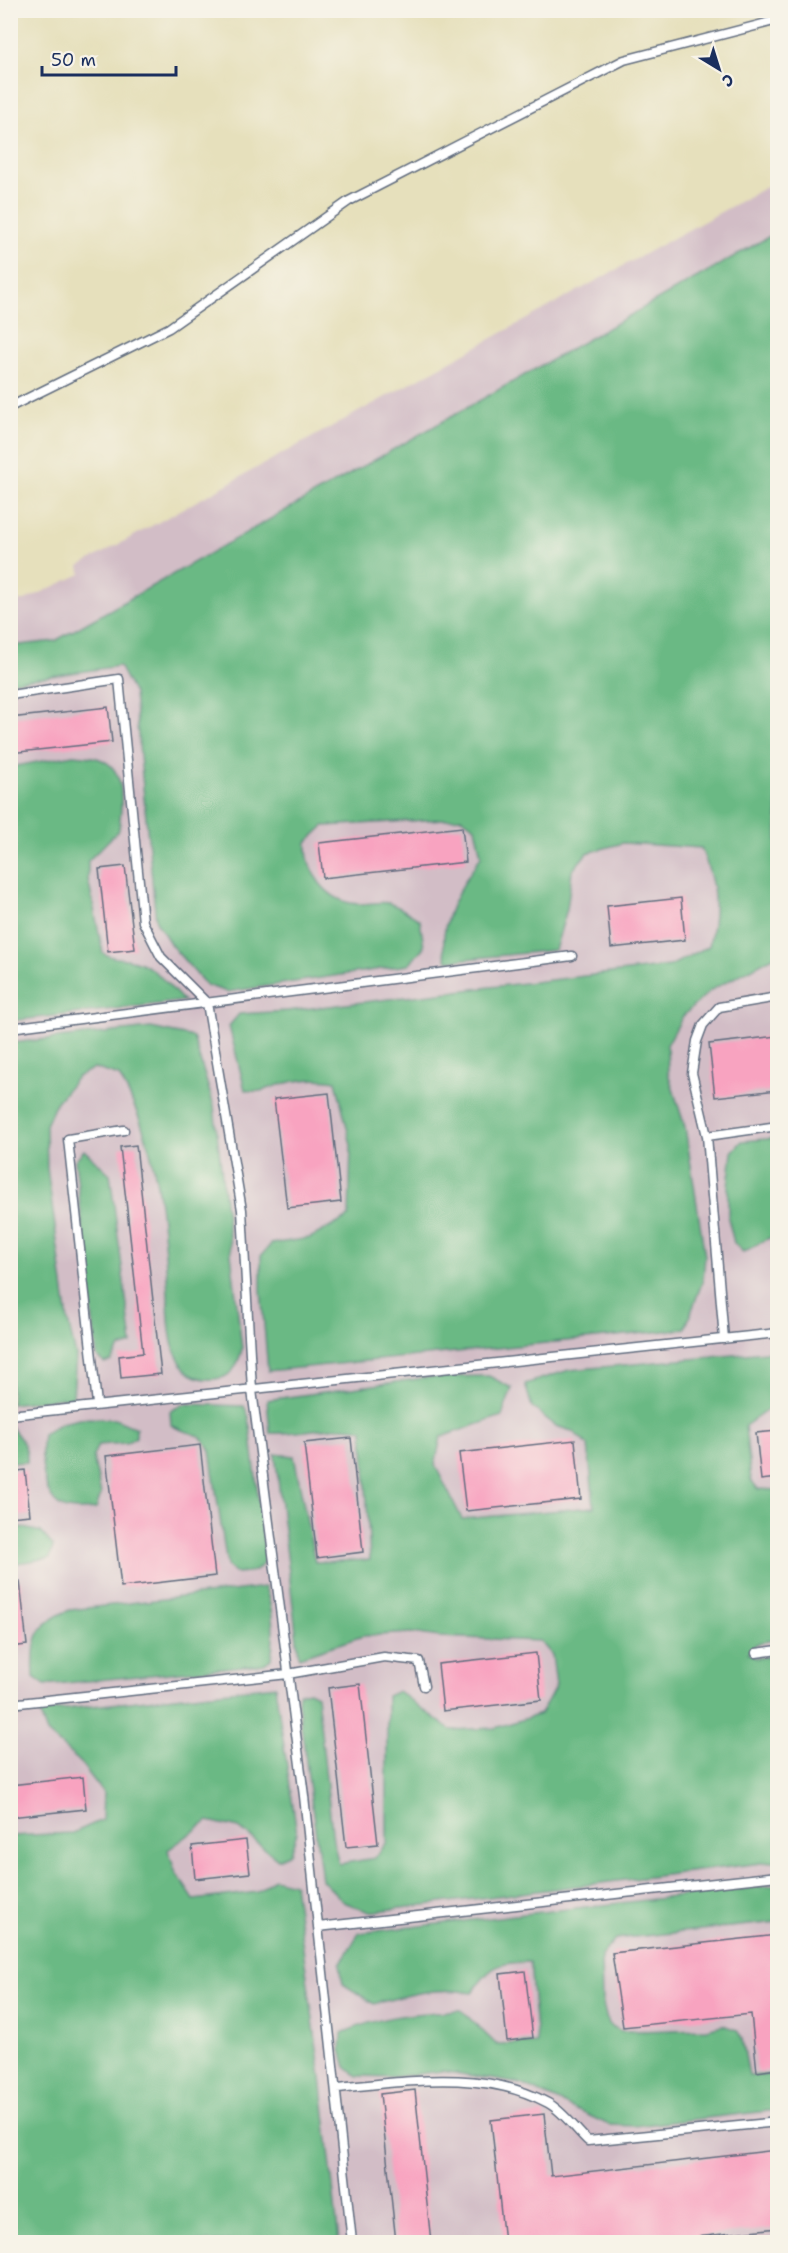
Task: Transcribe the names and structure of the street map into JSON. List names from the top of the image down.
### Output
{
  "scale_bar": "50 m",
  "north": "bottom right"
}
